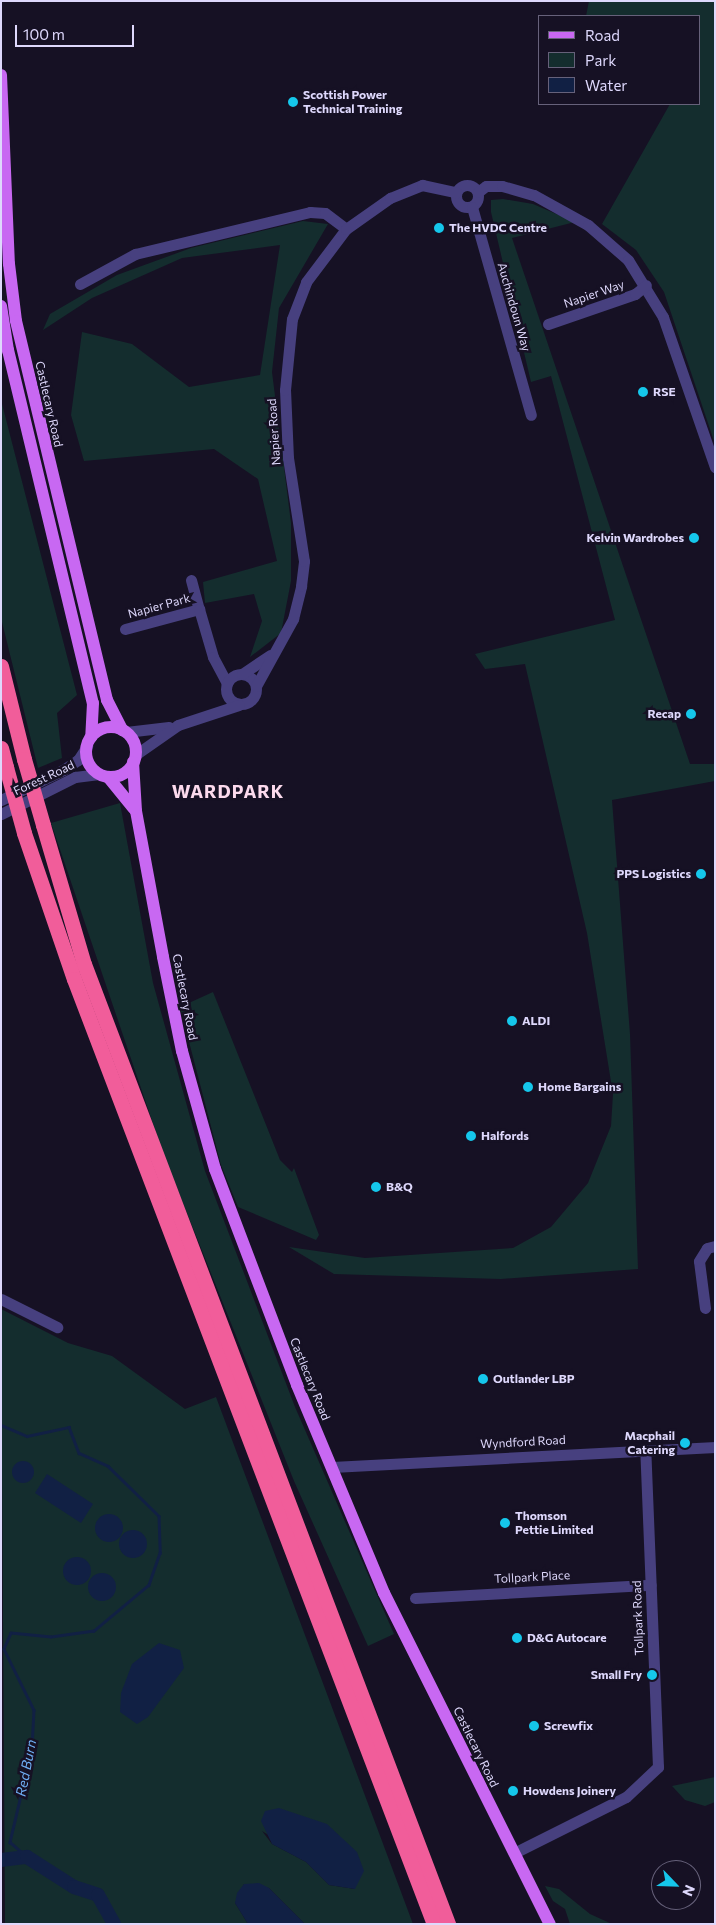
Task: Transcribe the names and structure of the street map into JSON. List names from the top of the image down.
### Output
{
  "streets": {
    "main road": ["Castlecary Road"],
    "street": [
      "Napier Way",
      "Auchindoun Way",
      "Napier Road",
      "Napier Park",
      "Forest Road",
      "Wyndford Road",
      "Tollpark Place",
      "Tollpark Road"
    ]
  },
  "crossings": [
    ["Napier Way", "Napier Road"],
    ["Auchindoun Way", "Napier Road"],
    ["Castlecary Road", "Forest Road"],
    ["Castlecary Road", "Wyndford Road"],
    ["Castlecary Road", "Tollpark Road"],
    ["Napier Road", "Napier Park"],
    ["Wyndford Road", "Tollpark Road"],
    ["Tollpark Place", "Tollpark Road"]
  ],
  "districts": ["WARDPARK"],
  "water": ["Red Burn"],
  "places": [
    "Scottish Power Technical Training",
    "The HVDC Centre",
    "RSE",
    "Kelvin Wardrobes",
    "Recap",
    "PPS Logistics",
    "ALDI",
    "Home Bargains",
    "Halfords",
    "B&Q",
    "Outlander LBP",
    "Macphail Catering",
    "Thomson Pettie Limited",
    "D&G Autocare",
    "Small Fry",
    "Screwfix",
    "Howdens Joinery"
  ],
  "legend": ["Road", "Park", "Water"],
  "scale_bar": "100 m",
  "north": "bottom right"
}
